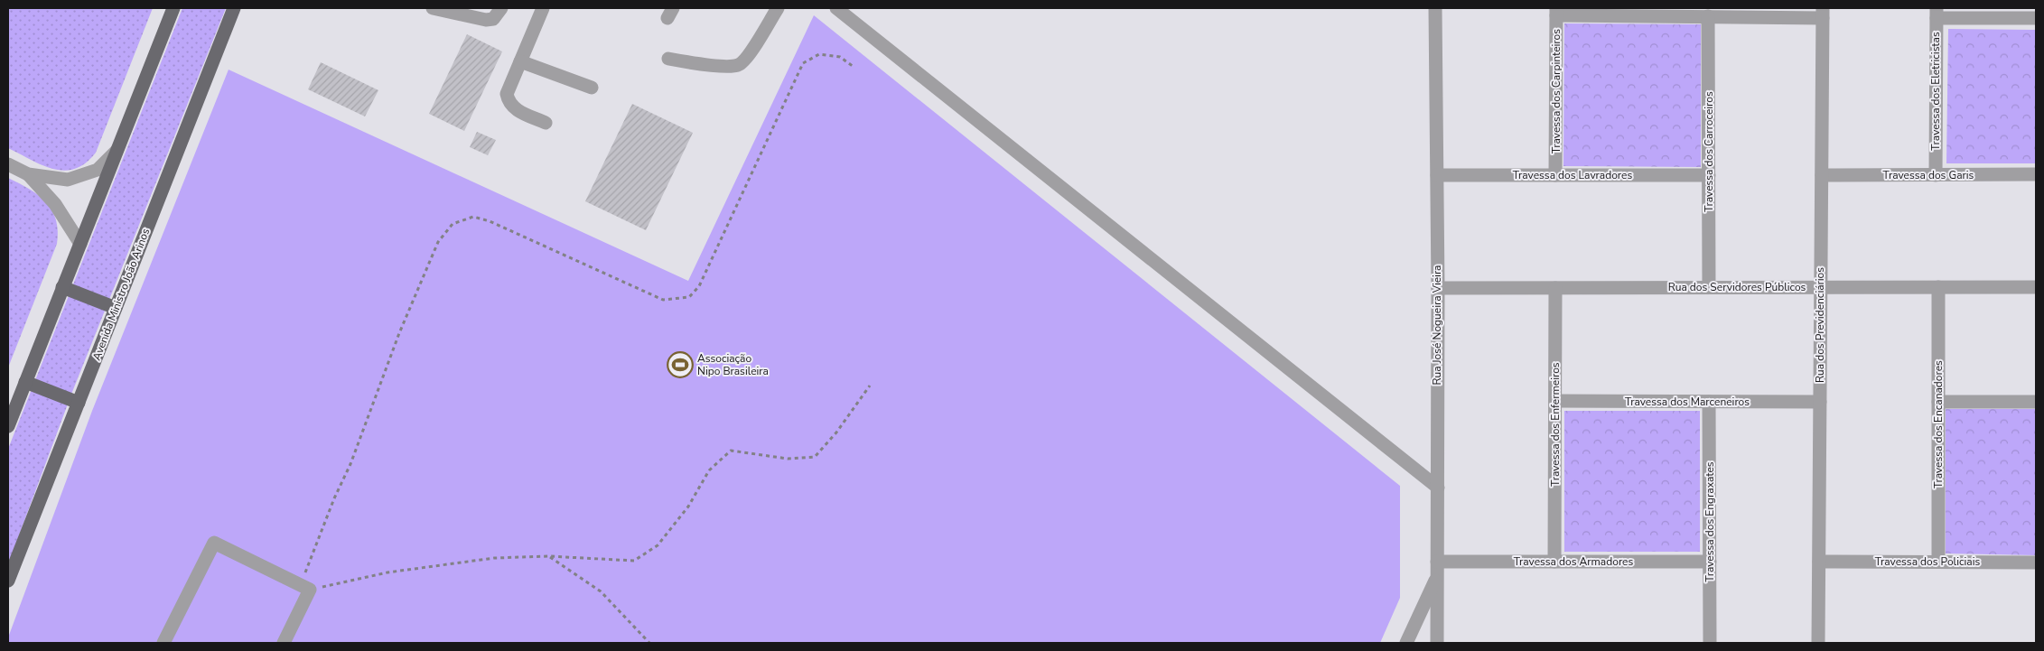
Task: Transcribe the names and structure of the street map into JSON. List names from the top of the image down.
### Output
{
  "streets": {
    "main road": ["Avenida Ministro João Arinos"],
    "street": [
      "Travessa dos Carpinteiros",
      "Travessa dos Eletricistas",
      "Travessa dos Carroceiros",
      "Travessa dos Lavradores",
      "Travessa dos Garis",
      "Rua dos Servidores Públicos",
      "Rua José Nogueira Vieira",
      "Rua dos Previdenciários",
      "Travessa dos Marceneiros",
      "Travessa dos Enfermeiros",
      "Travessa dos Encanadores",
      "Travessa dos Engraxates",
      "Travessa dos Armadores",
      "Travessa dos Policiais"
    ]
  },
  "crossings": [
    ["Travessa dos Carpinteiros", "Travessa dos Lavradores"],
    ["Travessa dos Eletricistas", "Travessa dos Garis"],
    ["Travessa dos Carroceiros", "Travessa dos Lavradores"],
    ["Travessa dos Carroceiros", "Rua dos Servidores Públicos"],
    ["Travessa dos Lavradores", "Rua José Nogueira Vieira"],
    ["Travessa dos Garis", "Rua dos Previdenciários"],
    ["Rua dos Servidores Públicos", "Rua José Nogueira Vieira"],
    ["Rua dos Servidores Públicos", "Rua dos Previdenciários"],
    ["Rua dos Servidores Públicos", "Travessa dos Enfermeiros"],
    ["Rua dos Servidores Públicos", "Travessa dos Encanadores"],
    ["Rua José Nogueira Vieira", "Travessa dos Armadores"],
    ["Rua dos Previdenciários", "Travessa dos Marceneiros"],
    ["Rua dos Previdenciários", "Travessa dos Policiais"],
    ["Travessa dos Marceneiros", "Travessa dos Enfermeiros"],
    ["Travessa dos Marceneiros", "Travessa dos Engraxates"],
    ["Travessa dos Enfermeiros", "Travessa dos Armadores"],
    ["Travessa dos Encanadores", "Travessa dos Policiais"],
    ["Travessa dos Engraxates", "Travessa dos Armadores"]
  ],
  "places": {
    "sports": ["Associação Nipo Brasileira"]
  }
}
